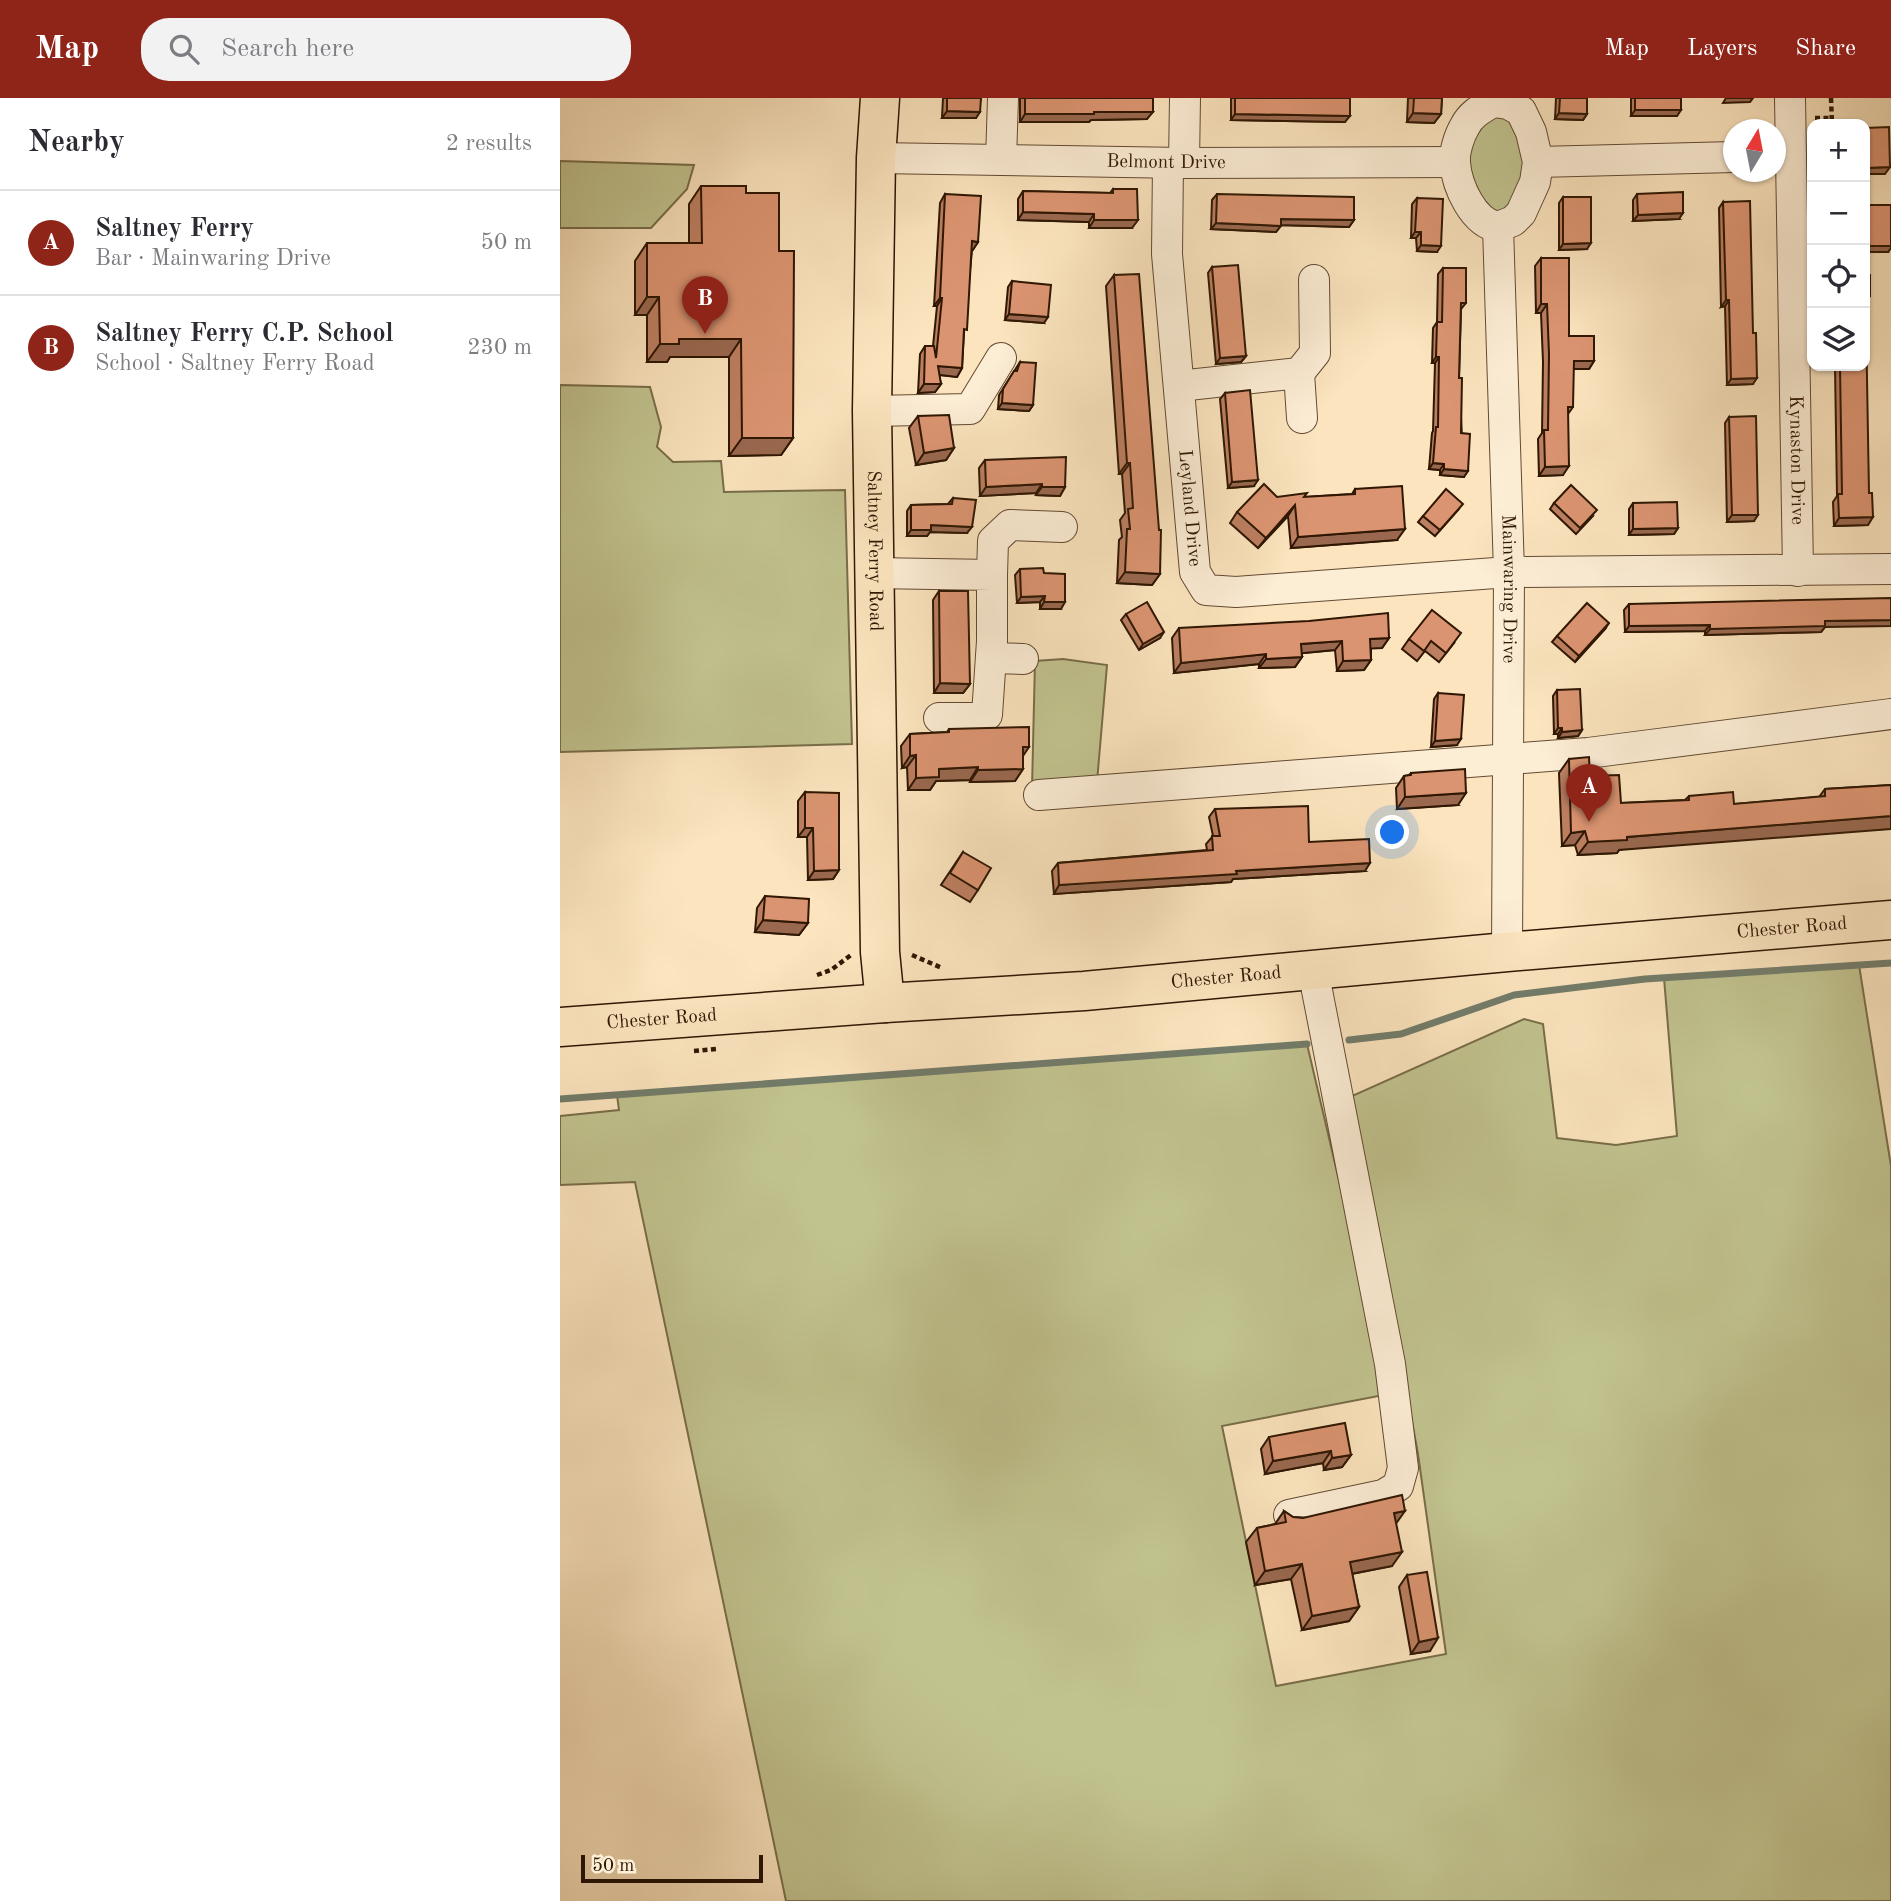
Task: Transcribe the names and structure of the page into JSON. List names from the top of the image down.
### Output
{
  "streets": {
    "main road": ["Saltney Ferry Road", "Chester Road"],
    "street": [
      "Belmont Drive",
      "Kynaston Drive",
      "Leyland Drive",
      "Mainwaring Drive"
    ]
  },
  "crossings": [
    ["Belmont Drive", "Leyland Drive"],
    ["Belmont Drive", "Saltney Ferry Road"],
    ["Belmont Drive", "Mainwaring Drive"],
    ["Leyland Drive", "Mainwaring Drive"],
    ["Saltney Ferry Road", "Chester Road"],
    ["Mainwaring Drive", "Chester Road"]
  ],
  "scale_bar": "50 m",
  "north": "top",
  "page": {
    "header": "Map",
    "search": "Search here",
    "nav": ["Map", "Layers", "Share"],
    "heading": ["Nearby", "2 results"],
    "map_buttons": ["+", "−"],
    "list": [
      {
        "mark": "A",
        "name": "Saltney Ferry",
        "note": "Bar · Mainwaring Drive",
        "value": "50 m"
      },
      {
        "mark": "B",
        "name": "Saltney Ferry C.P. School",
        "note": "School · Saltney Ferry Road",
        "value": "230 m"
      }
    ],
    "pins": ["B", "A"],
    "scale": "50 m"
  }
}
